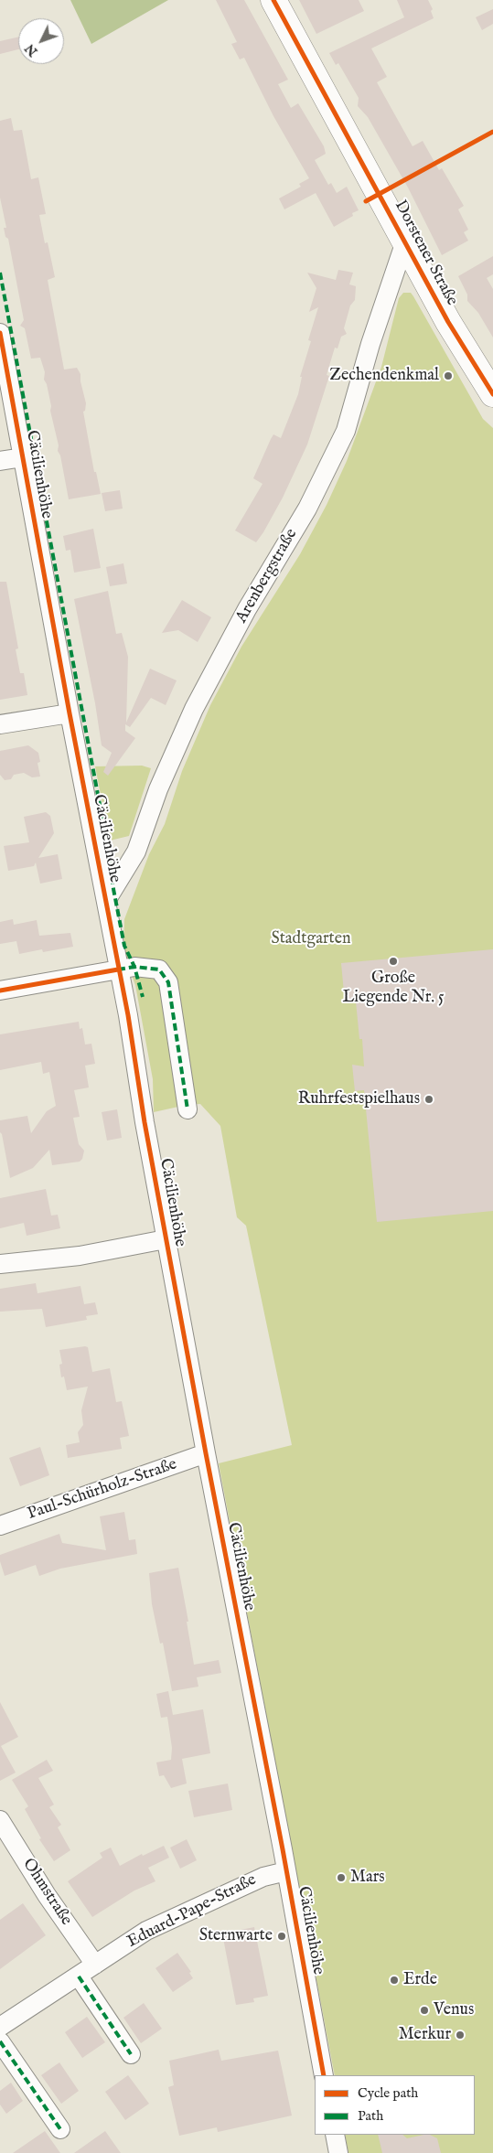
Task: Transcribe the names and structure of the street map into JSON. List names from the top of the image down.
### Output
{
  "streets": {
    "main road": ["Dorstener Straße"],
    "street": [
      "Cäcilienhöhe",
      "Arenbergstraße",
      "Paul-Schürholz-Straße",
      "Ohmstraße",
      "Eduard-Pape-Straße"
    ]
  },
  "crossings": [
    ["Dorstener Straße", "Arenbergstraße"],
    ["Cäcilienhöhe", "Arenbergstraße"],
    ["Cäcilienhöhe", "Paul-Schürholz-Straße"],
    ["Cäcilienhöhe", "Eduard-Pape-Straße"],
    ["Ohmstraße", "Eduard-Pape-Straße"]
  ],
  "parks": ["Stadtgarten"],
  "places": [
    "Zechendenkmal",
    "Große Liegende Nr. 5",
    "Ruhrfestspielhaus",
    "Mars",
    "Sternwarte",
    "Erde",
    "Venus",
    "Merkur"
  ],
  "legend": ["Cycle path", "Path"],
  "north": "bottom left"
}
